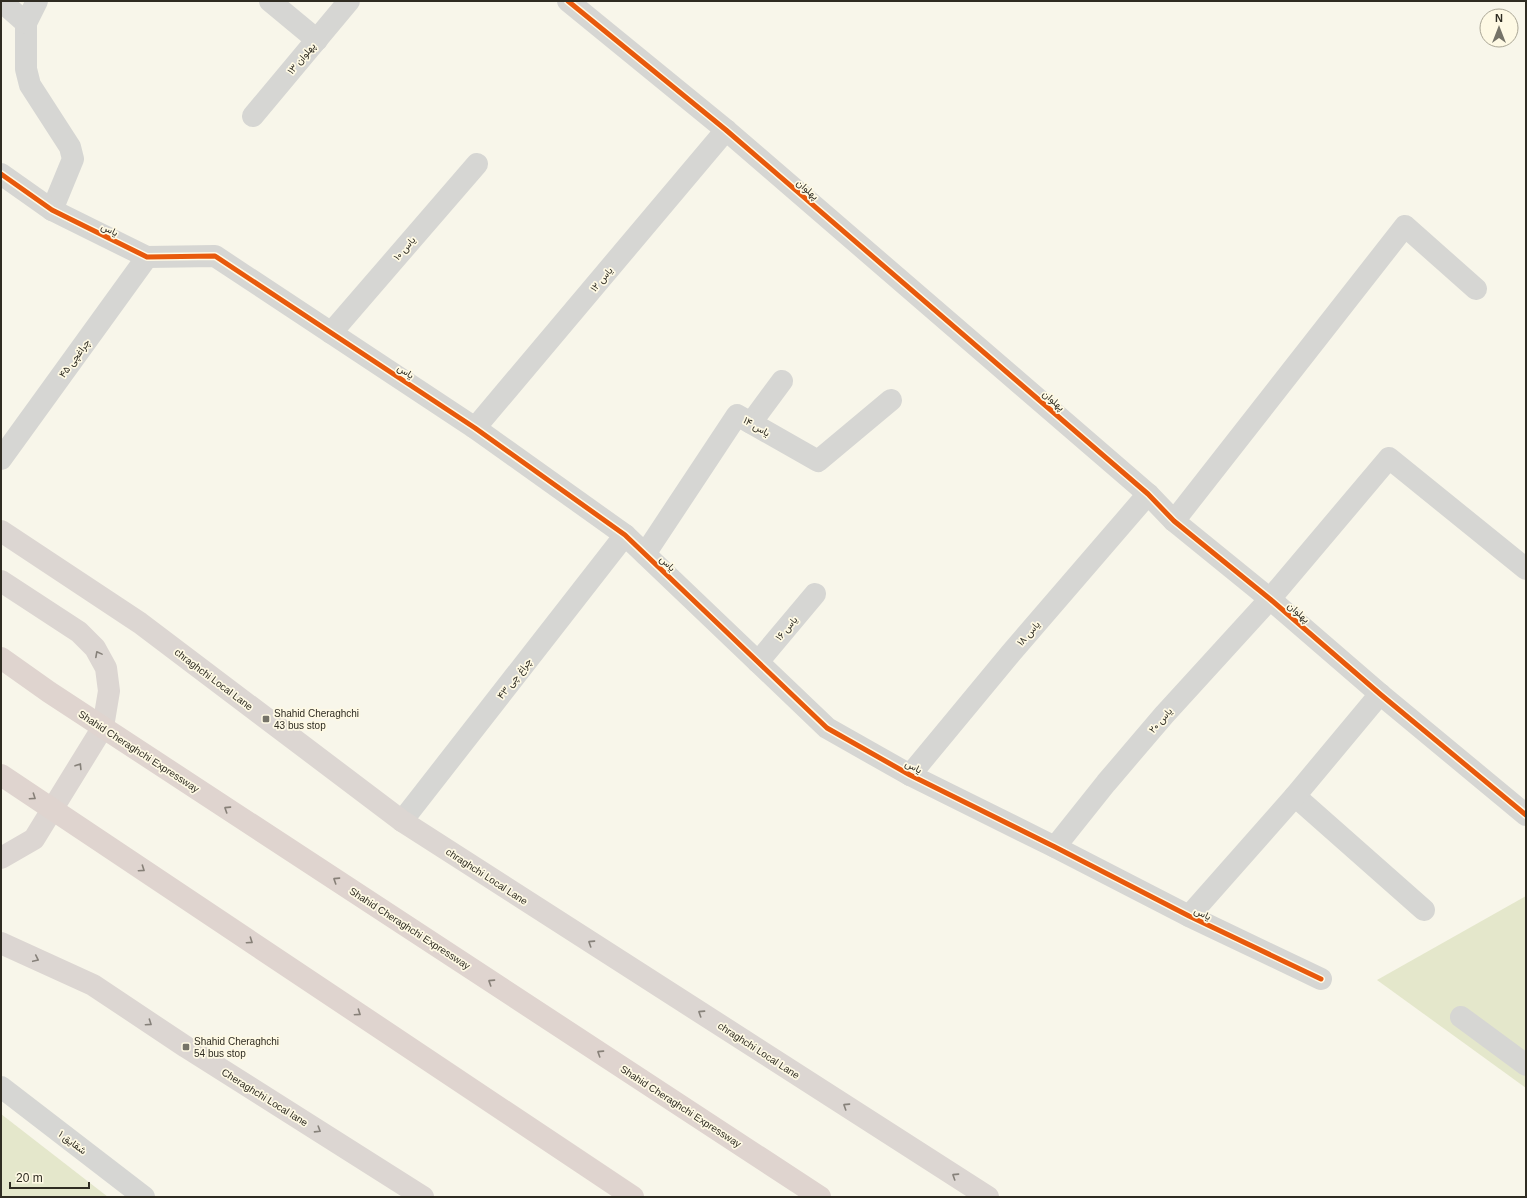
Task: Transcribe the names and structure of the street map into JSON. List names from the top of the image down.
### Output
{
  "streets": {
    "highway": ["Shahid Cheraghchi Expressway"],
    "main road": ["chraghchi Local Lane", "Cheraghchi Local lane"],
    "street": [
      "پهلوان ۱۳",
      "پهلوان",
      "یاس",
      "یاس ۱۰",
      "یاس ۱۲",
      "چراغچی ۴۵",
      "یاس ۱۴",
      "یاس ۱۶",
      "یاس ۱۸",
      "چراغ چی ۴۳",
      "یاس ۲۰",
      "شقایق ۱"
    ]
  },
  "crossings": [
    ["پهلوان", "یاس ۱۲"],
    ["پهلوان", "یاس ۱۸"],
    ["پهلوان", "یاس ۲۰"],
    ["یاس", "یاس ۱۰"],
    ["یاس", "یاس ۱۲"],
    ["یاس", "چراغچی ۴۵"],
    ["یاس", "یاس ۱۴"],
    ["یاس", "یاس ۱۶"],
    ["یاس", "یاس ۱۸"],
    ["یاس", "چراغ چی ۴۳"],
    ["یاس", "یاس ۲۰"],
    ["چراغ چی ۴۳", "chraghchi Local Lane"]
  ],
  "one_way": ["chraghchi Local Lane", "Cheraghchi Local lane"],
  "places": {
    "transit": ["Shahid Cheraghchi 43 bus stop", "Shahid Cheraghchi 54 bus stop"]
  },
  "scale_bar": "20 m",
  "north": "top"
}
